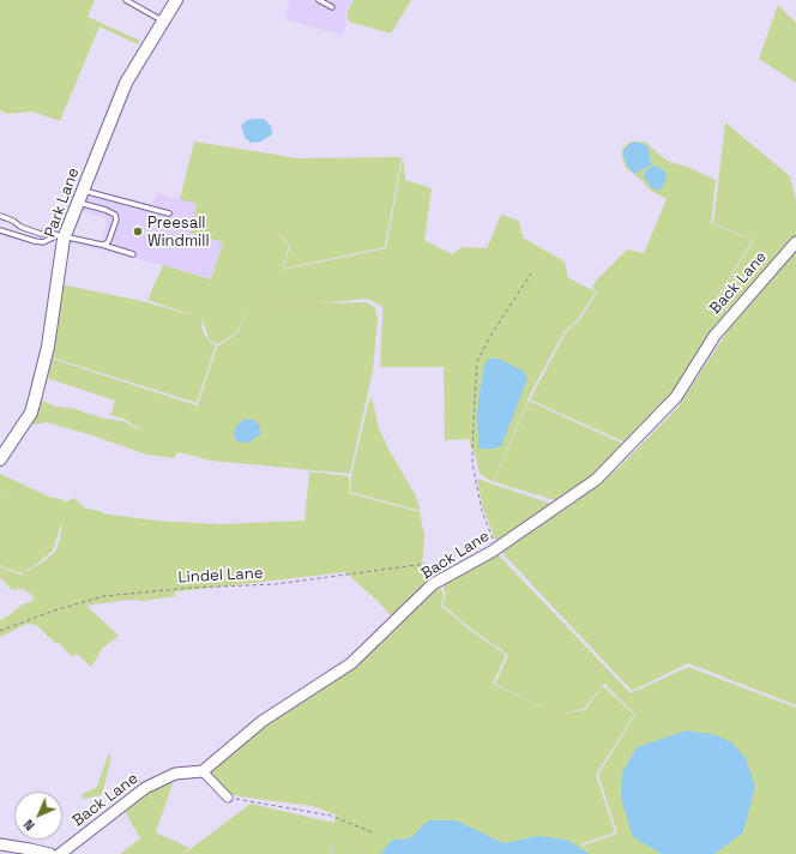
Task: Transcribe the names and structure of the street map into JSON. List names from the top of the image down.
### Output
{
  "streets": {
    "main road": ["Park Lane"],
    "street": ["Back Lane"],
    "path": ["Lindel Lane"]
  },
  "crossings": [
    ["Back Lane", "Lindel Lane"]
  ],
  "places": ["Preesall Windmill"],
  "north": "bottom left"
}
